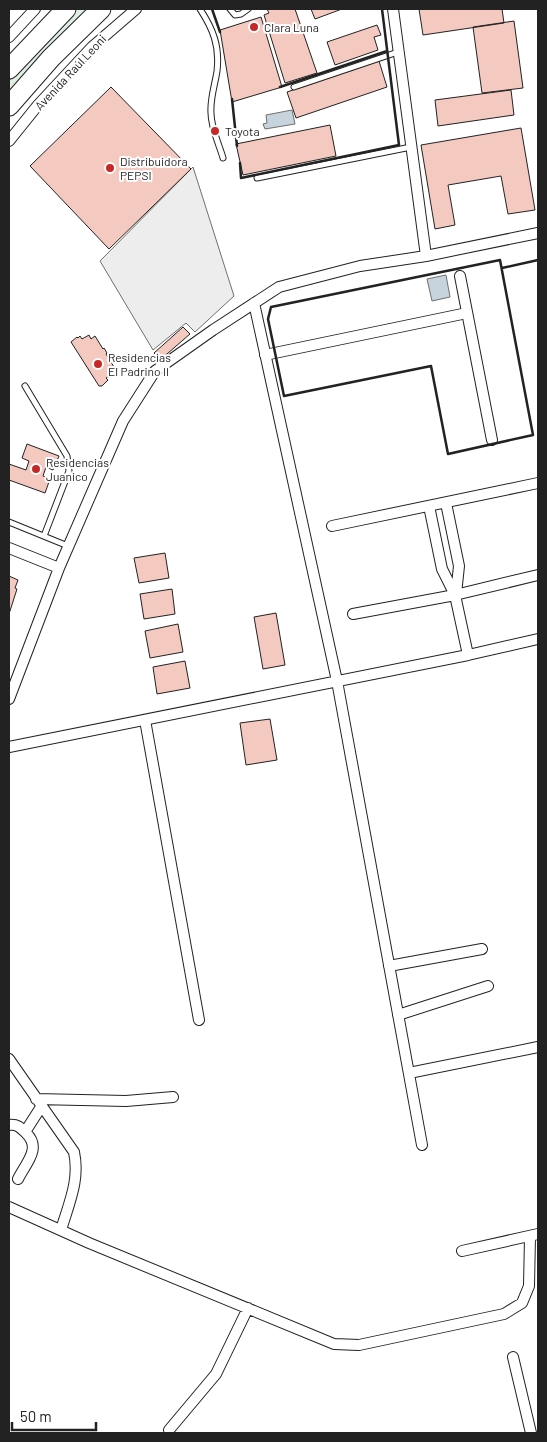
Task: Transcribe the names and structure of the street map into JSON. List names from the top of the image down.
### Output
{
  "streets": {
    "highway": ["Avenida Raúl Leoni"]
  },
  "places": [
    "Clara Luna",
    "Toyota",
    "Distribuidora PEPSI",
    "Residencias El Padrino II",
    "Residencias Juanico"
  ],
  "scale_bar": "50 m"
}
